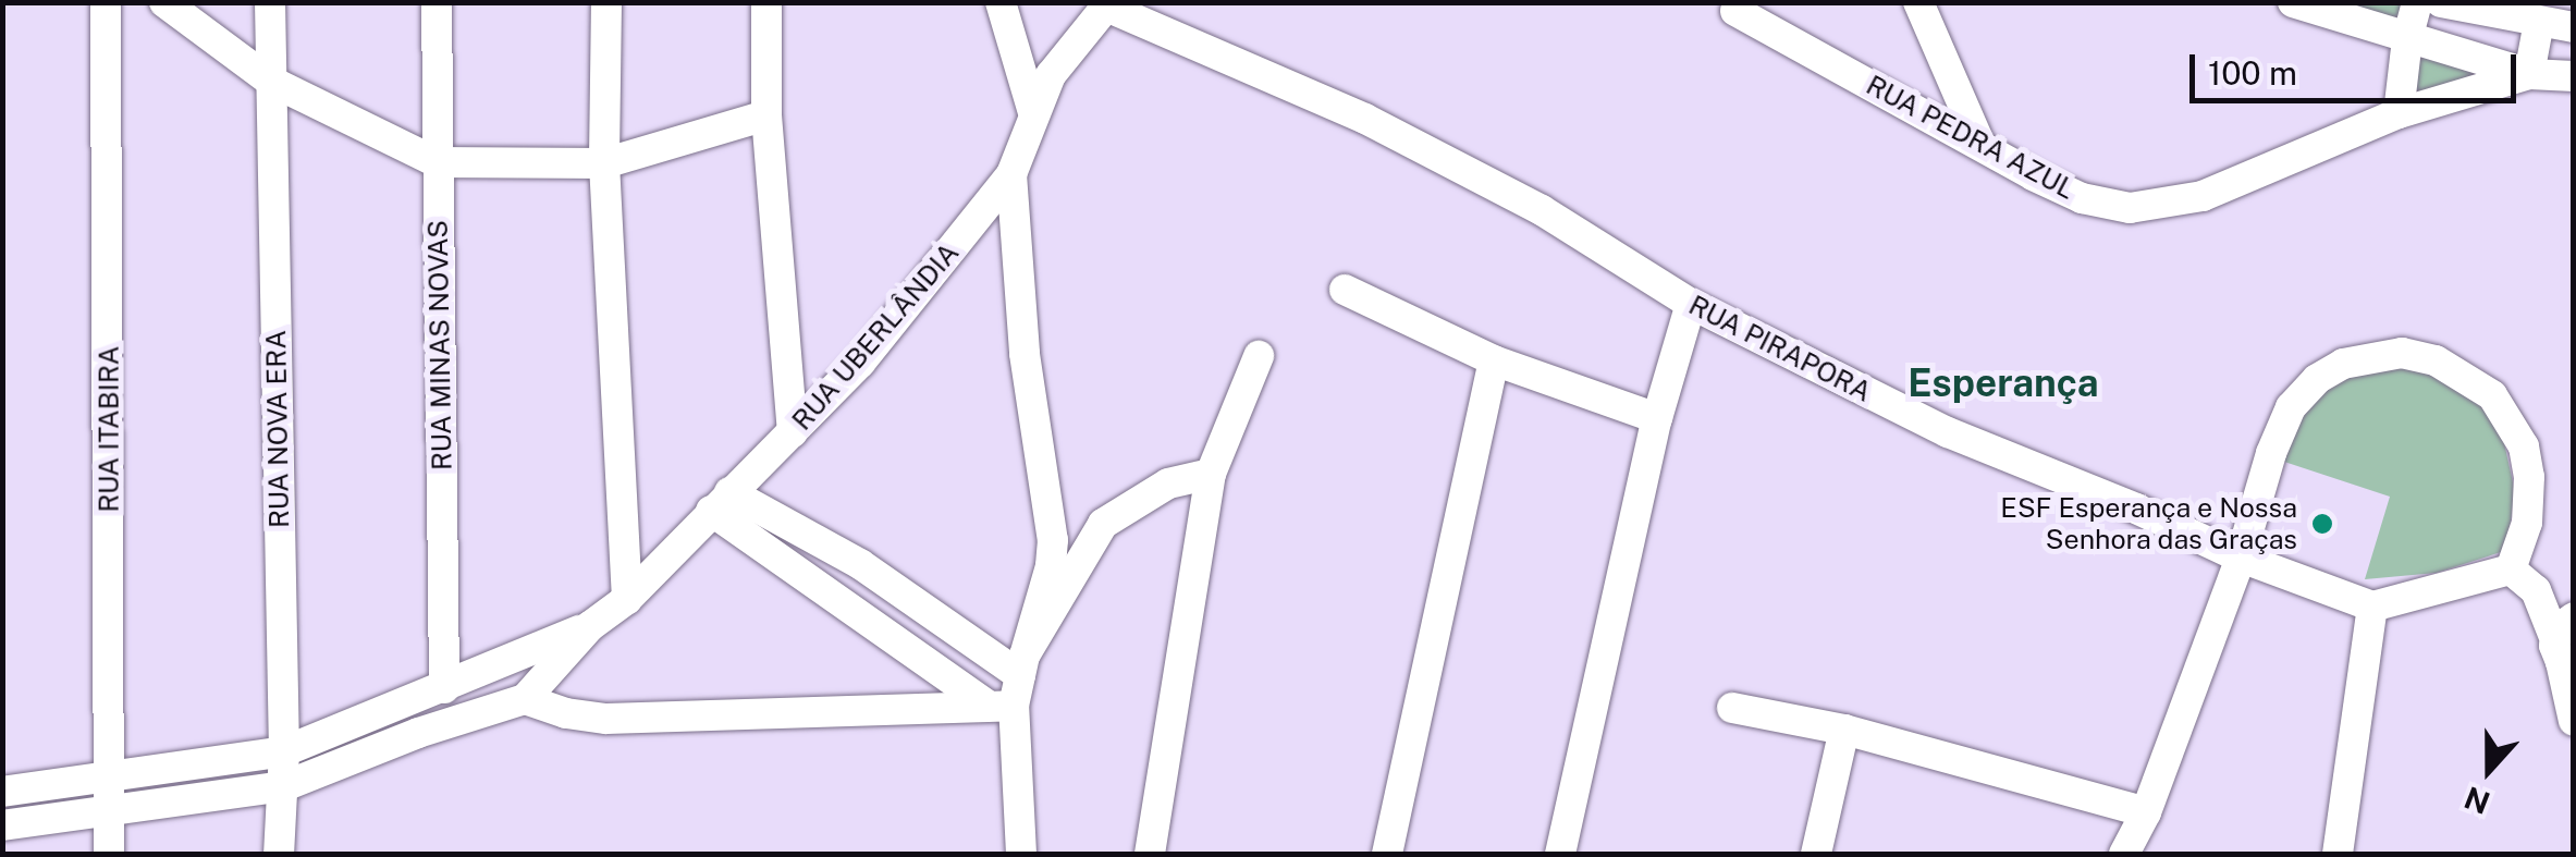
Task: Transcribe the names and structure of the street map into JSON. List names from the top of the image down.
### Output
{
  "streets": {
    "street": [
      "RUA PEDRA AZUL",
      "RUA UBERLÂNDIA",
      "RUA MINAS NOVAS",
      "RUA PIRAPORA",
      "RUA ITABIRA",
      "RUA NOVA ERA"
    ]
  },
  "crossings": [
    ["RUA UBERLÂNDIA", "RUA MINAS NOVAS"],
    ["RUA UBERLÂNDIA", "RUA PIRAPORA"],
    ["RUA UBERLÂNDIA", "RUA ITABIRA"],
    ["RUA UBERLÂNDIA", "RUA NOVA ERA"]
  ],
  "districts": ["Esperança"],
  "places": ["ESF Esperança e Nossa Senhora das Graças"],
  "scale_bar": "100 m",
  "north": "bottom"
}
